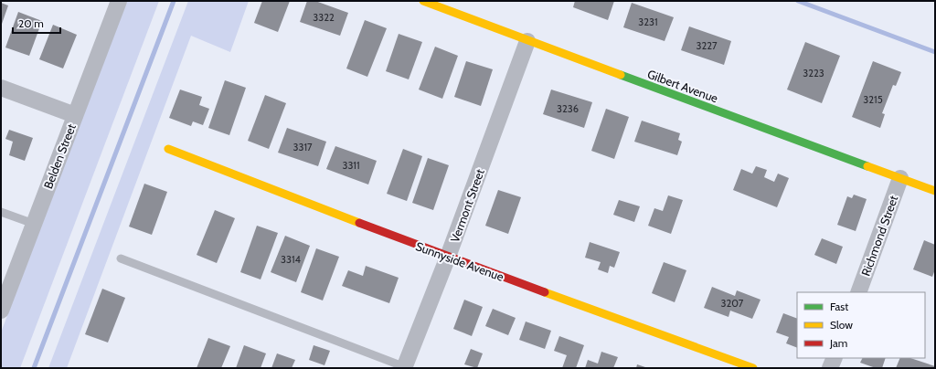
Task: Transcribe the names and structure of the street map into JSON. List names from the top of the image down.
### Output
{
  "streets": {
    "street": [
      "Gilbert Avenue",
      "Belden Street",
      "Vermont Street",
      "Richmond Street",
      "Sunnyside Avenue"
    ]
  },
  "crossings": [
    ["Gilbert Avenue", "Vermont Street"],
    ["Gilbert Avenue", "Richmond Street"],
    ["Vermont Street", "Sunnyside Avenue"]
  ],
  "house_numbers": [
    "3322",
    "3231",
    "3227",
    "3223",
    "3215",
    "3236",
    "3317",
    "3311",
    "3314",
    "3207"
  ],
  "legend": ["Fast", "Slow", "Jam"],
  "scale_bar": "20 m"
}
